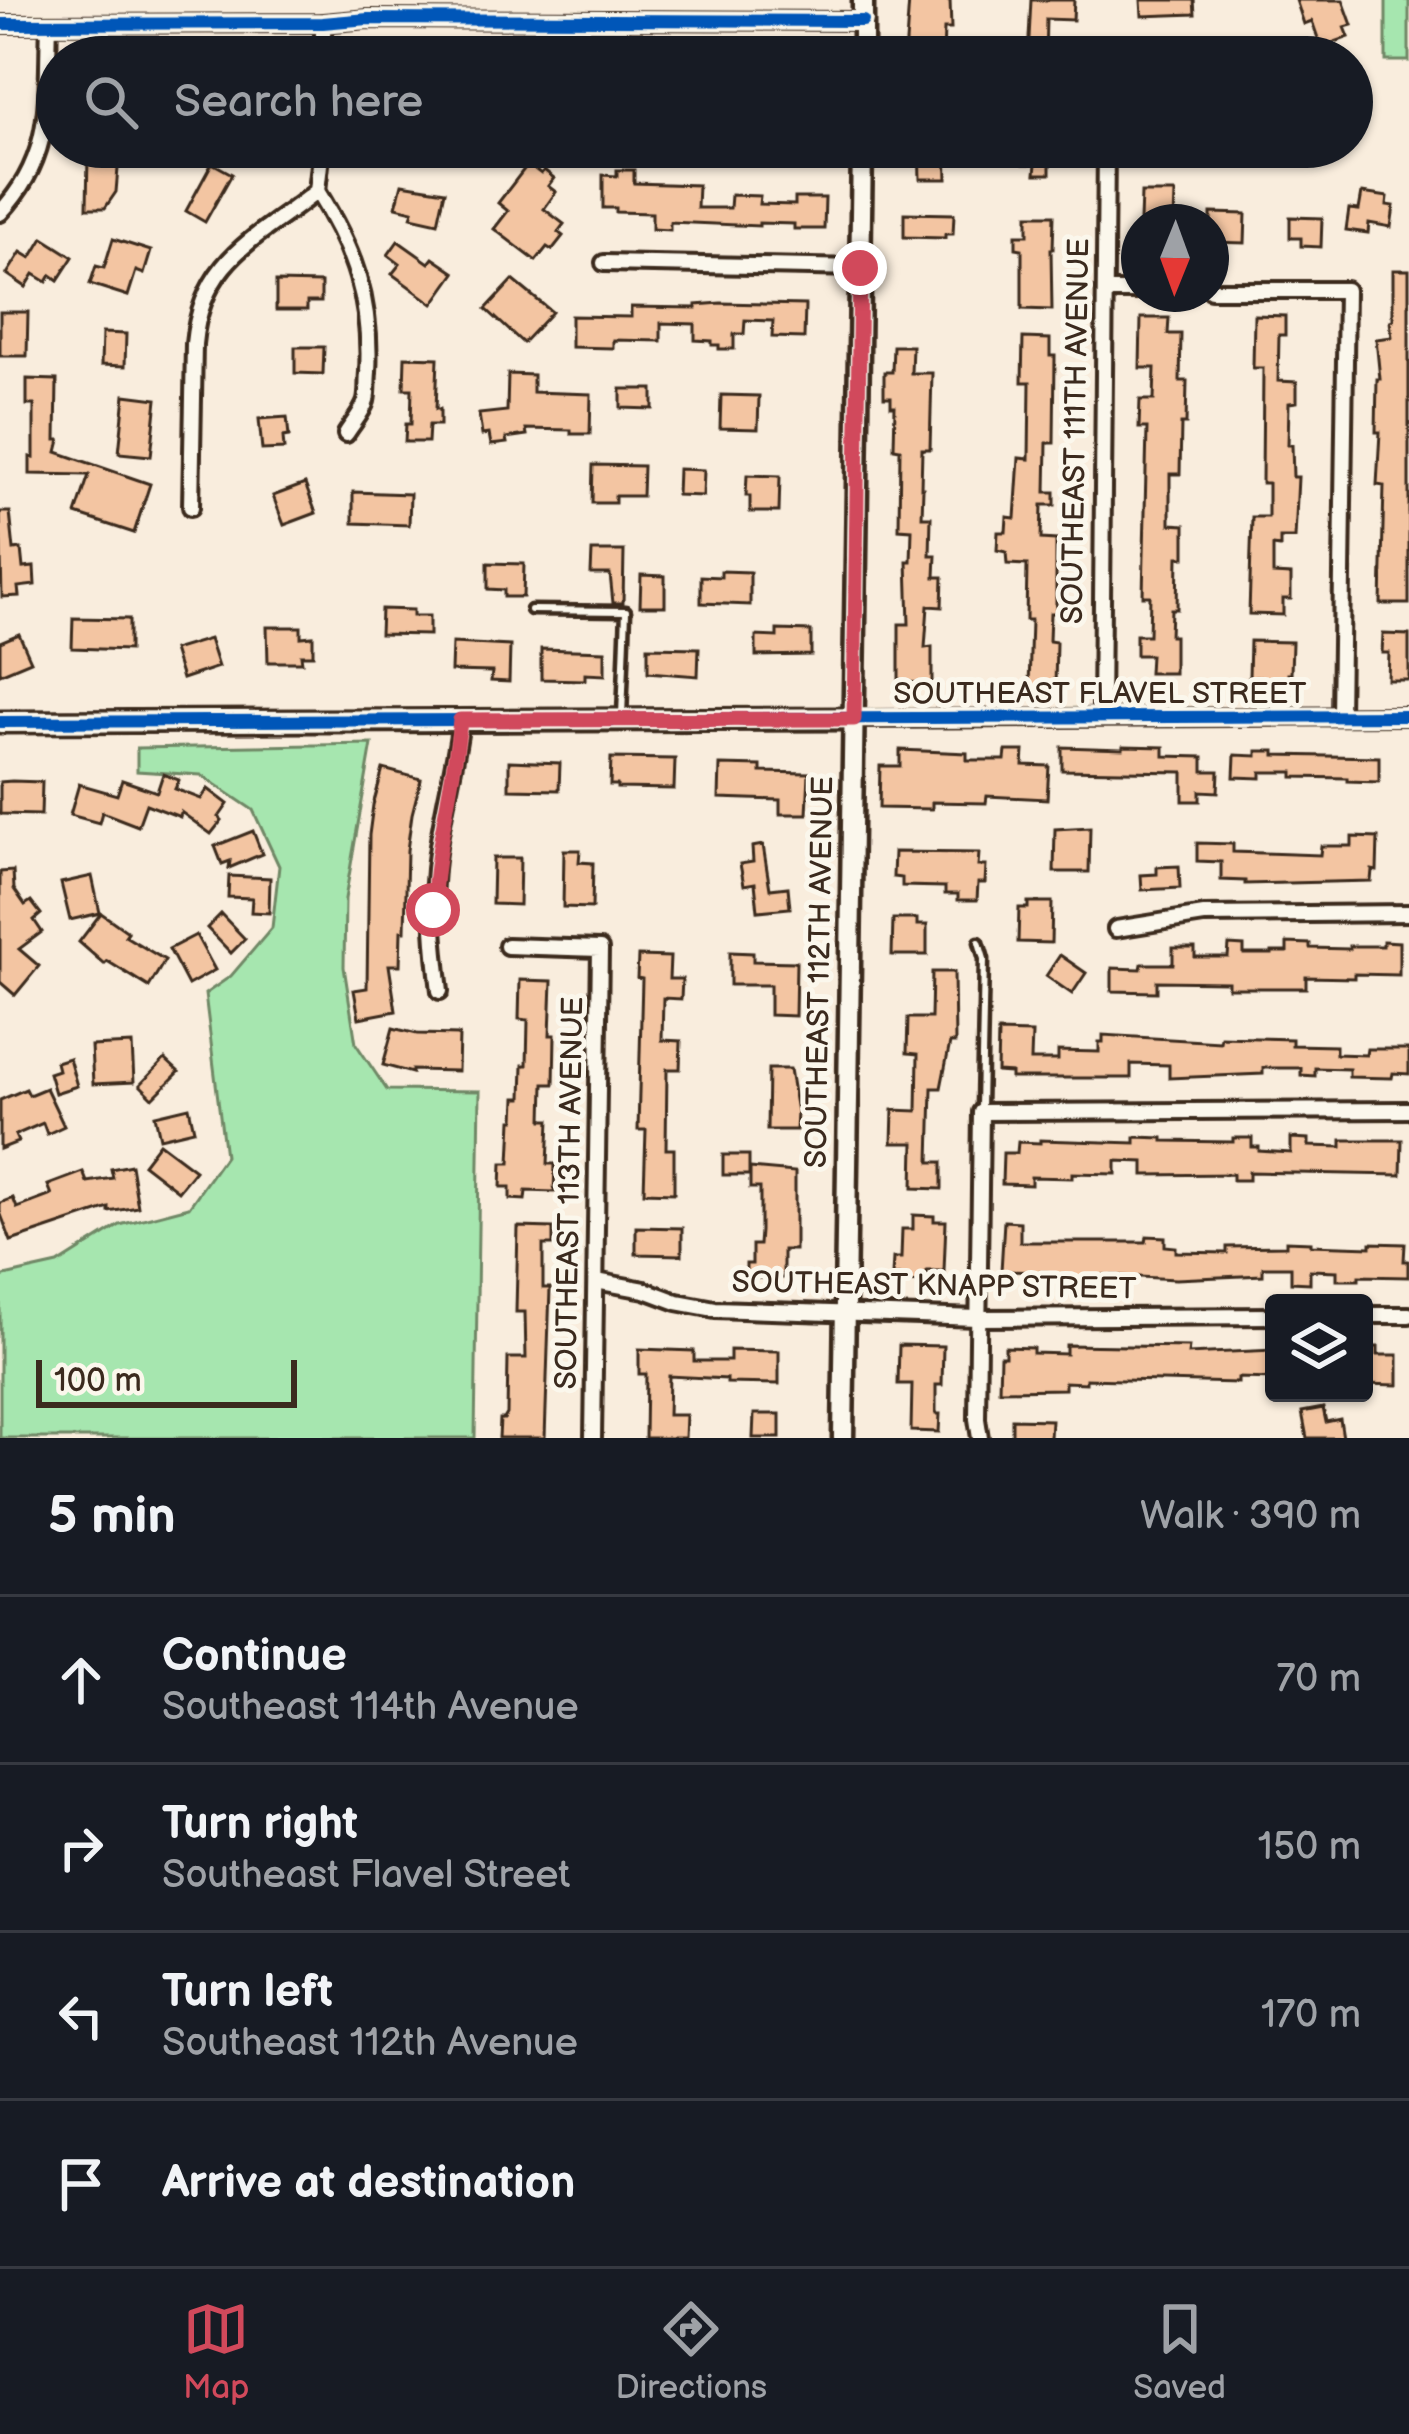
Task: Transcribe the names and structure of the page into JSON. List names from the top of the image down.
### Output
{
  "streets": {
    "main road": ["SOUTHEAST FLAVEL STREET", "SOUTHEAST 112TH AVENUE"],
    "street": ["SOUTHEAST 111TH AVENUE", "SOUTHEAST 113TH AVENUE", "SOUTHEAST KNAPP STREET"]
  },
  "crossings": [
    ["SOUTHEAST 111TH AVENUE", "SOUTHEAST FLAVEL STREET"],
    ["SOUTHEAST FLAVEL STREET", "SOUTHEAST 112TH AVENUE"],
    ["SOUTHEAST 112TH AVENUE", "SOUTHEAST KNAPP STREET"],
    ["SOUTHEAST 113TH AVENUE", "SOUTHEAST KNAPP STREET"]
  ],
  "scale_bar": "100 m",
  "north": "bottom",
  "page": {
    "search": "Search here",
    "scale": "100 m",
    "heading": ["5 min", "Walk · 390 m"],
    "list": [
      ["Continue", "Southeast 114th Avenue", "70 m"],
      ["Turn right", "Southeast Flavel Street", "150 m"],
      ["Turn left", "Southeast 112th Avenue", "170 m"],
      "Arrive at destination"
    ],
    "nav": ["Map", "Directions", "Saved"]
  }
}
